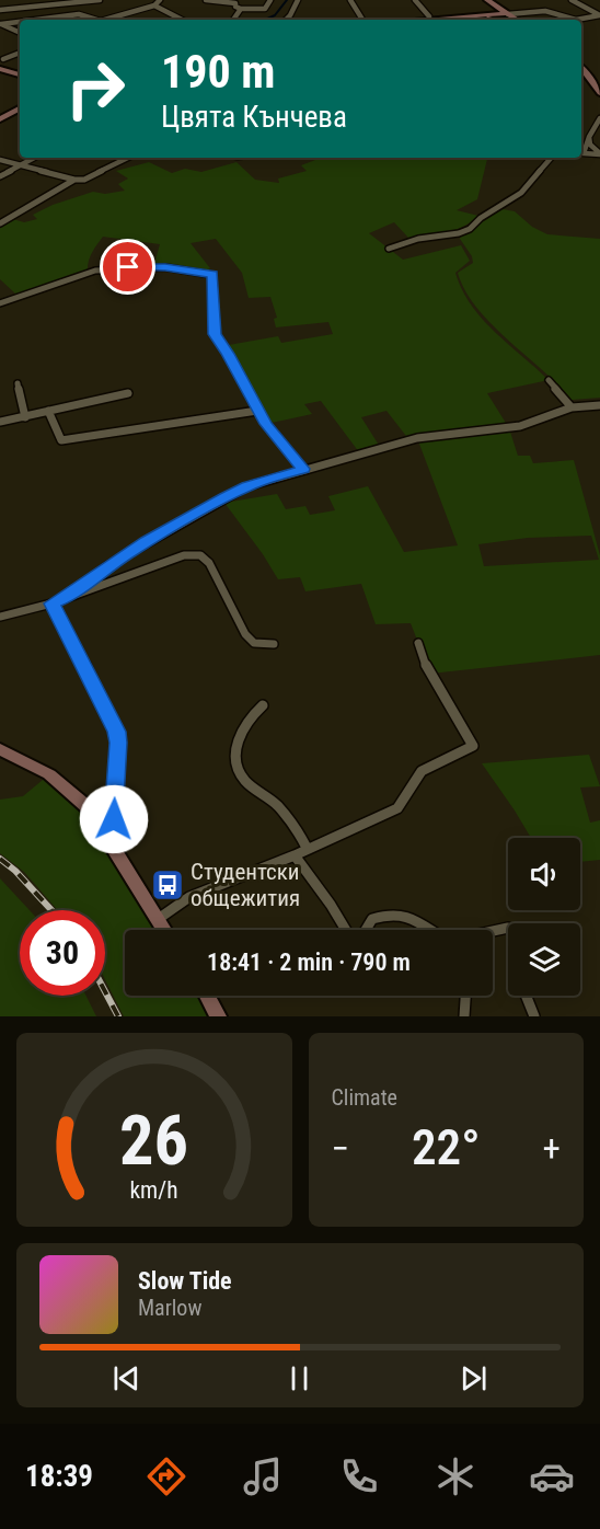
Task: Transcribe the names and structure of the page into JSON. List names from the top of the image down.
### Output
{
  "places": {
    "bus stop": ["Студентски общежития"]
  },
  "page": {
    "turn": ["190 m", "Цвята Кънчева"],
    "limit": "30",
    "trip": "18:41 · 2 min · 790 m",
    "tile": "Climate",
    "heat": ["−", "22°", "+"],
    "song": ["Slow Tide", "Marlow"],
    "tabs": "18:39",
    "gauge": ["26", "km/h"]
  }
}
